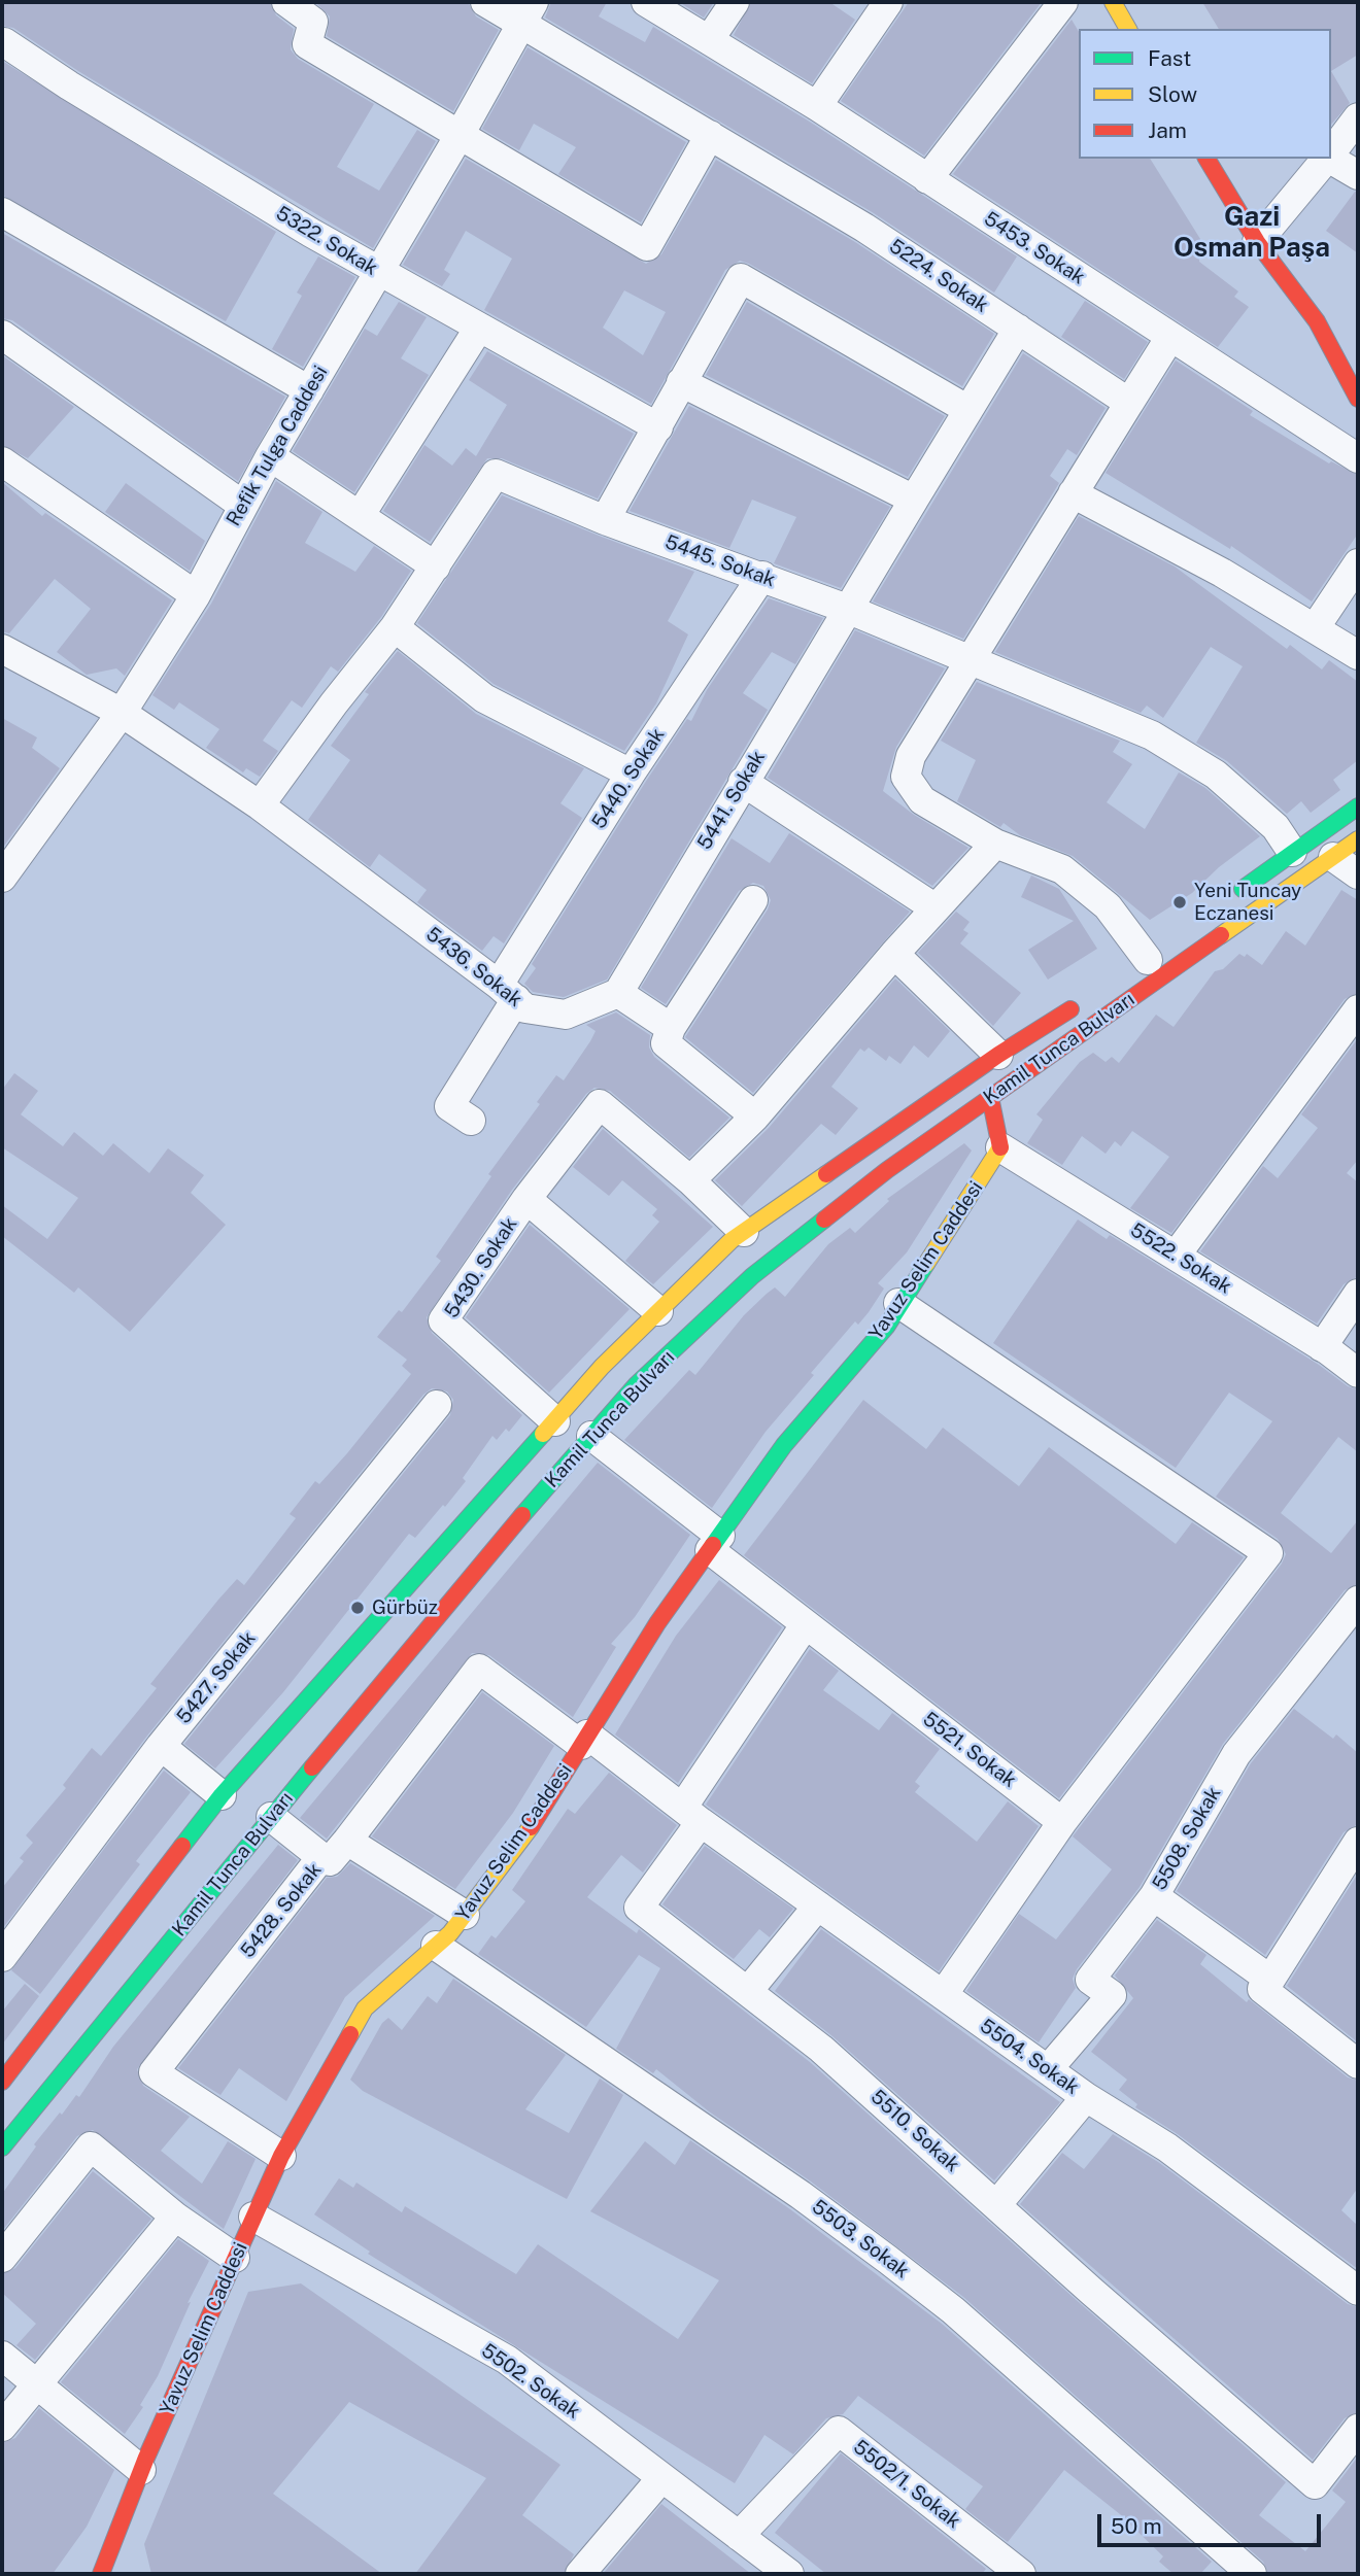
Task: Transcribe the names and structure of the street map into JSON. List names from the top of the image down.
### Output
{
  "streets": {
    "main road": ["Kamil Tunca Bulvarı", "Yavuz Selim Caddesi"],
    "street": [
      "5322. Sokak",
      "5453. Sokak",
      "5224. Sokak",
      "Refik Tulga Caddesi",
      "5445. Sokak",
      "5440. Sokak",
      "5441. Sokak",
      "5436. Sokak",
      "5522. Sokak",
      "5430. Sokak",
      "5427. Sokak",
      "5521. Sokak",
      "5508. Sokak",
      "5428. Sokak",
      "5504. Sokak",
      "5510. Sokak",
      "5503. Sokak",
      "5502. Sokak",
      "5502/1. Sokak"
    ]
  },
  "crossings": [
    ["5322. Sokak", "Refik Tulga Caddesi"],
    ["5224. Sokak", "Refik Tulga Caddesi"],
    ["5224. Sokak", "5441. Sokak"],
    ["Refik Tulga Caddesi", "5436. Sokak"],
    ["5445. Sokak", "5440. Sokak"],
    ["5445. Sokak", "5441. Sokak"],
    ["5445. Sokak", "5436. Sokak"],
    ["5440. Sokak", "5436. Sokak"],
    ["5441. Sokak", "5436. Sokak"],
    ["Kamil Tunca Bulvarı", "5430. Sokak"],
    ["Kamil Tunca Bulvarı", "5521. Sokak"],
    ["5522. Sokak", "Yavuz Selim Caddesi"],
    ["Yavuz Selim Caddesi", "5521. Sokak"],
    ["Yavuz Selim Caddesi", "5428. Sokak"],
    ["Yavuz Selim Caddesi", "5503. Sokak"],
    ["Yavuz Selim Caddesi", "5502. Sokak"],
    ["5508. Sokak", "5504. Sokak"],
    ["5504. Sokak", "5510. Sokak"],
    ["5502. Sokak", "5502/1. Sokak"]
  ],
  "districts": ["Gazi Osman Paşa"],
  "places": ["Yeni Tuncay Eczanesi", "Gürbüz"],
  "legend": ["Fast", "Slow", "Jam"],
  "scale_bar": "50 m"
}
